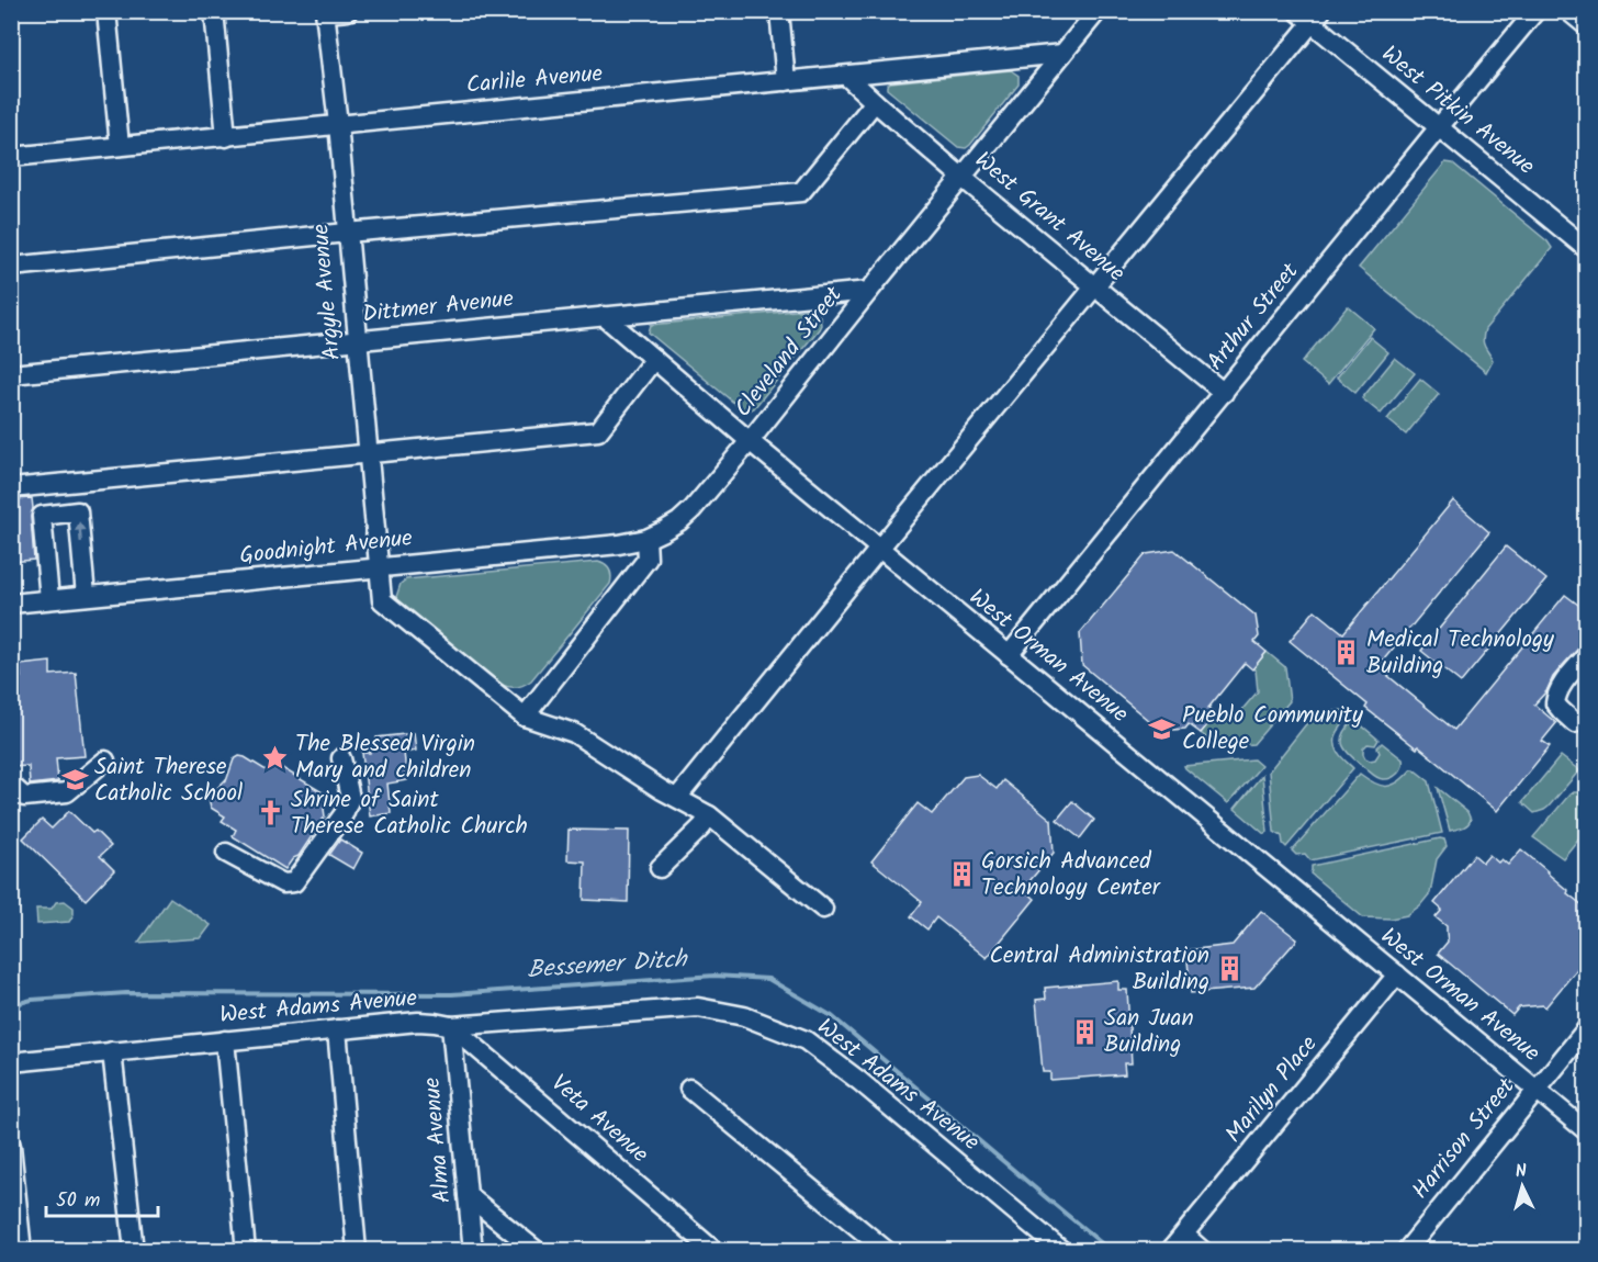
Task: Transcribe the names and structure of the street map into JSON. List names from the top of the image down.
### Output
{
  "streets": {
    "street": [
      "Carlile Avenue",
      "West Pitkin Avenue",
      "West Grant Avenue",
      "Argyle Avenue",
      "Dittmer Avenue",
      "Arthur Street",
      "Cleveland Street",
      "Goodnight Avenue",
      "West Orman Avenue",
      "West Adams Avenue",
      "Marilyn Place",
      "Veta Avenue",
      "Harrison Street",
      "Alma Avenue"
    ]
  },
  "crossings": [
    ["Carlile Avenue", "West Grant Avenue"],
    ["Carlile Avenue", "Argyle Avenue"],
    ["Carlile Avenue", "Cleveland Street"],
    ["West Pitkin Avenue", "Arthur Street"],
    ["West Grant Avenue", "Arthur Street"],
    ["West Grant Avenue", "Cleveland Street"],
    ["Argyle Avenue", "Dittmer Avenue"],
    ["Argyle Avenue", "Goodnight Avenue"],
    ["Dittmer Avenue", "Cleveland Street"],
    ["Dittmer Avenue", "West Orman Avenue"],
    ["Arthur Street", "West Orman Avenue"],
    ["Cleveland Street", "Goodnight Avenue"],
    ["Cleveland Street", "West Orman Avenue"],
    ["West Orman Avenue", "Marilyn Place"],
    ["West Orman Avenue", "Harrison Street"],
    ["West Adams Avenue", "Veta Avenue"],
    ["West Adams Avenue", "Alma Avenue"],
    ["Veta Avenue", "Alma Avenue"]
  ],
  "water": ["Bessemer Ditch"],
  "places": {
    "building": [
      "Medical Technology Building",
      "Gorsich Advanced Technology Center",
      "Central Administration Building",
      "San Juan Building"
    ],
    "school or university": ["Pueblo Community College", "Saint Therese Catholic School"],
    "place": ["The Blessed Virgin Mary and children"],
    "church": ["Shrine of Saint Therese Catholic Church"]
  },
  "scale_bar": "50 m",
  "north": "top"
}
